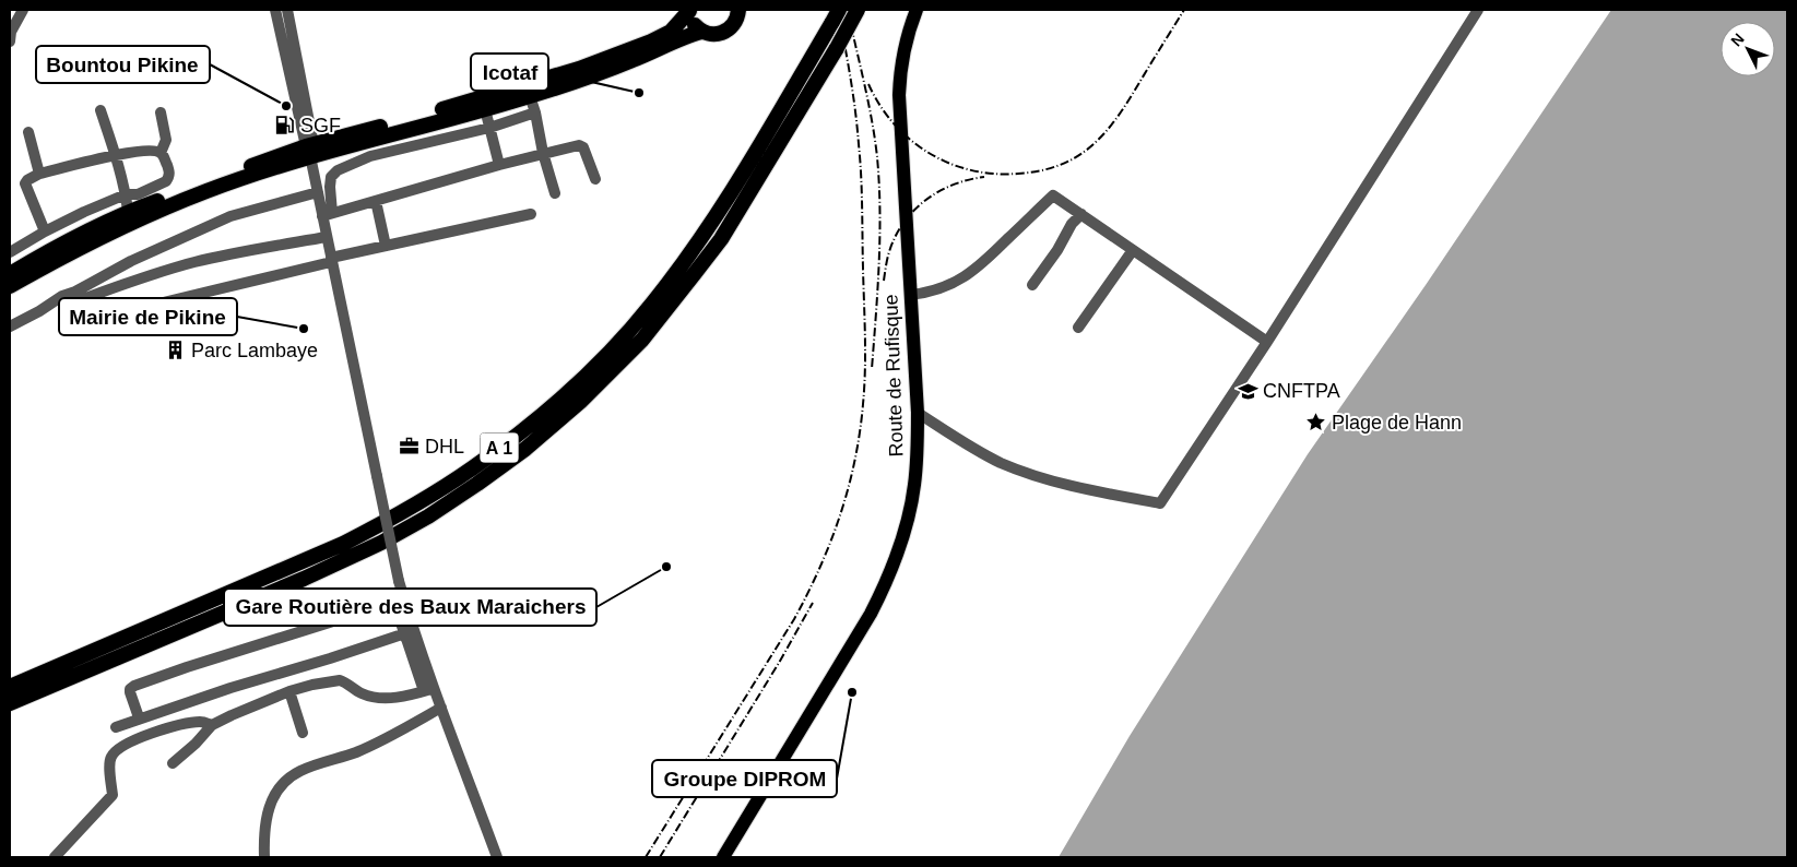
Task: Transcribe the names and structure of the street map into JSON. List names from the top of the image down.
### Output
{
  "streets": {
    "highway": ["A 1"],
    "main road": ["Route de Rufisque"]
  },
  "places": {
    "other": [
      "Icotaf",
      "Bountou Pikine",
      "Mairie de Pikine",
      "Gare Routière des Baux Maraichers",
      "Groupe DIPROM"
    ],
    "fuel station": ["SGF"],
    "building": ["Parc Lambaye"],
    "school or university": ["CNFTPA"],
    "place": ["Plage de Hann"],
    "office": ["DHL"]
  },
  "north": "top left"
}
